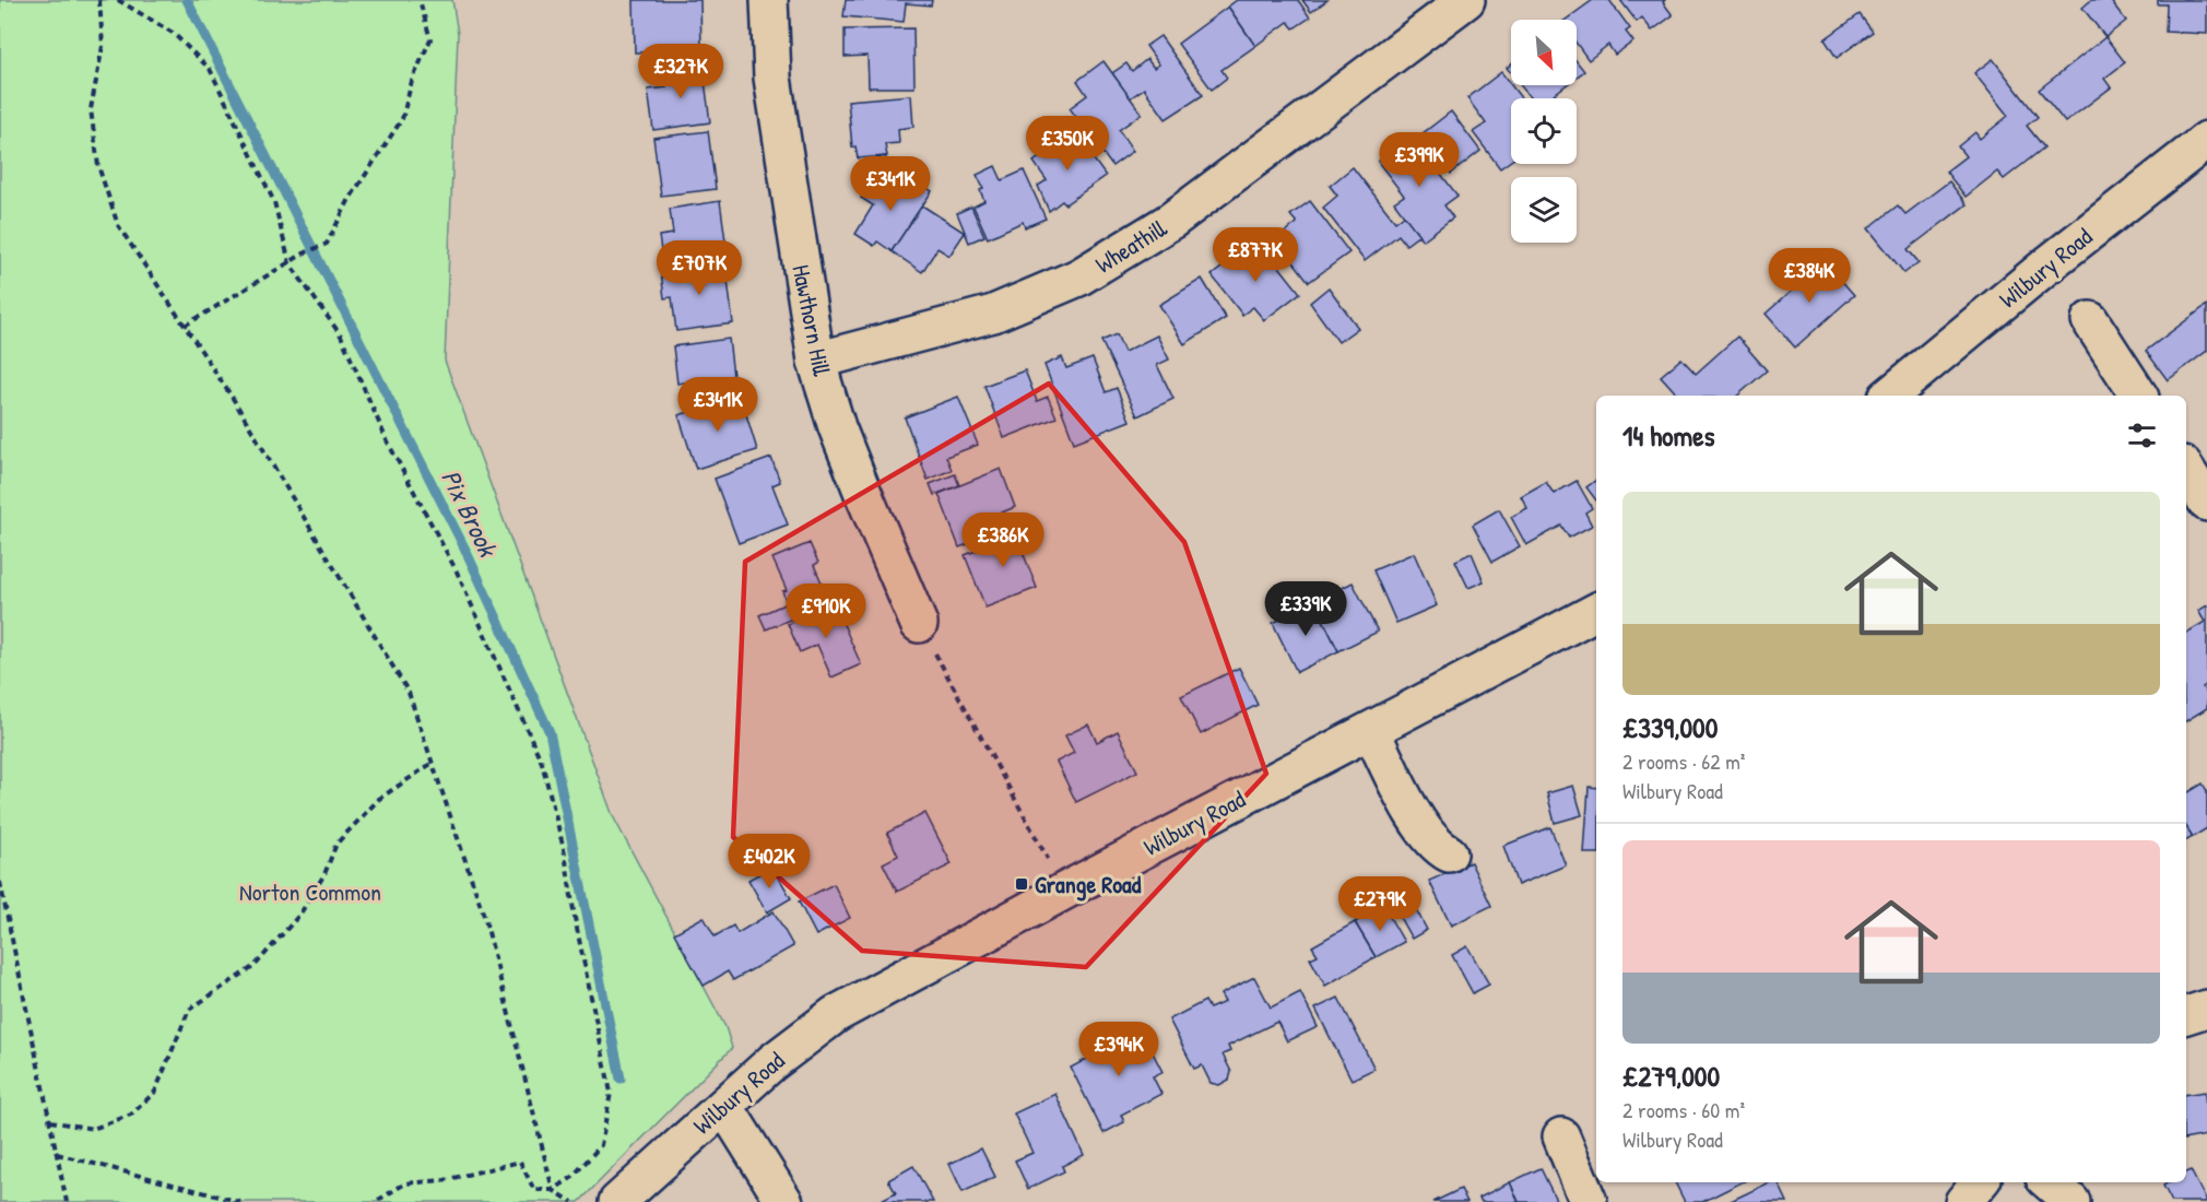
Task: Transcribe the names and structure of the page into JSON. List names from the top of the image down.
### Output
{
  "streets": {
    "street": ["Wheathill", "Wilbury Road", "Hawthorn Hill"]
  },
  "crossings": [
    ["Wheathill", "Hawthorn Hill"]
  ],
  "water": ["Pix Brook"],
  "parks": ["Norton Common"],
  "places": {
    "transit": ["Grange Road"]
  },
  "north": "bottom right",
  "page": {
    "price": [
      "£327K",
      "£350K",
      "£399K",
      "£341K",
      "£877K",
      "£707K",
      "£384K",
      "£341K",
      "£386K",
      "£339K",
      "£910K",
      "£402K",
      "£279K",
      "£394K"
    ],
    "heading": "14 homes",
    "list": [
      {
        "name": "£339,000",
        "note": "2 rooms · 62 m² · Wilbury Road"
      },
      {
        "name": "£279,000",
        "note": "2 rooms · 60 m² · Wilbury Road"
      }
    ]
  }
}
